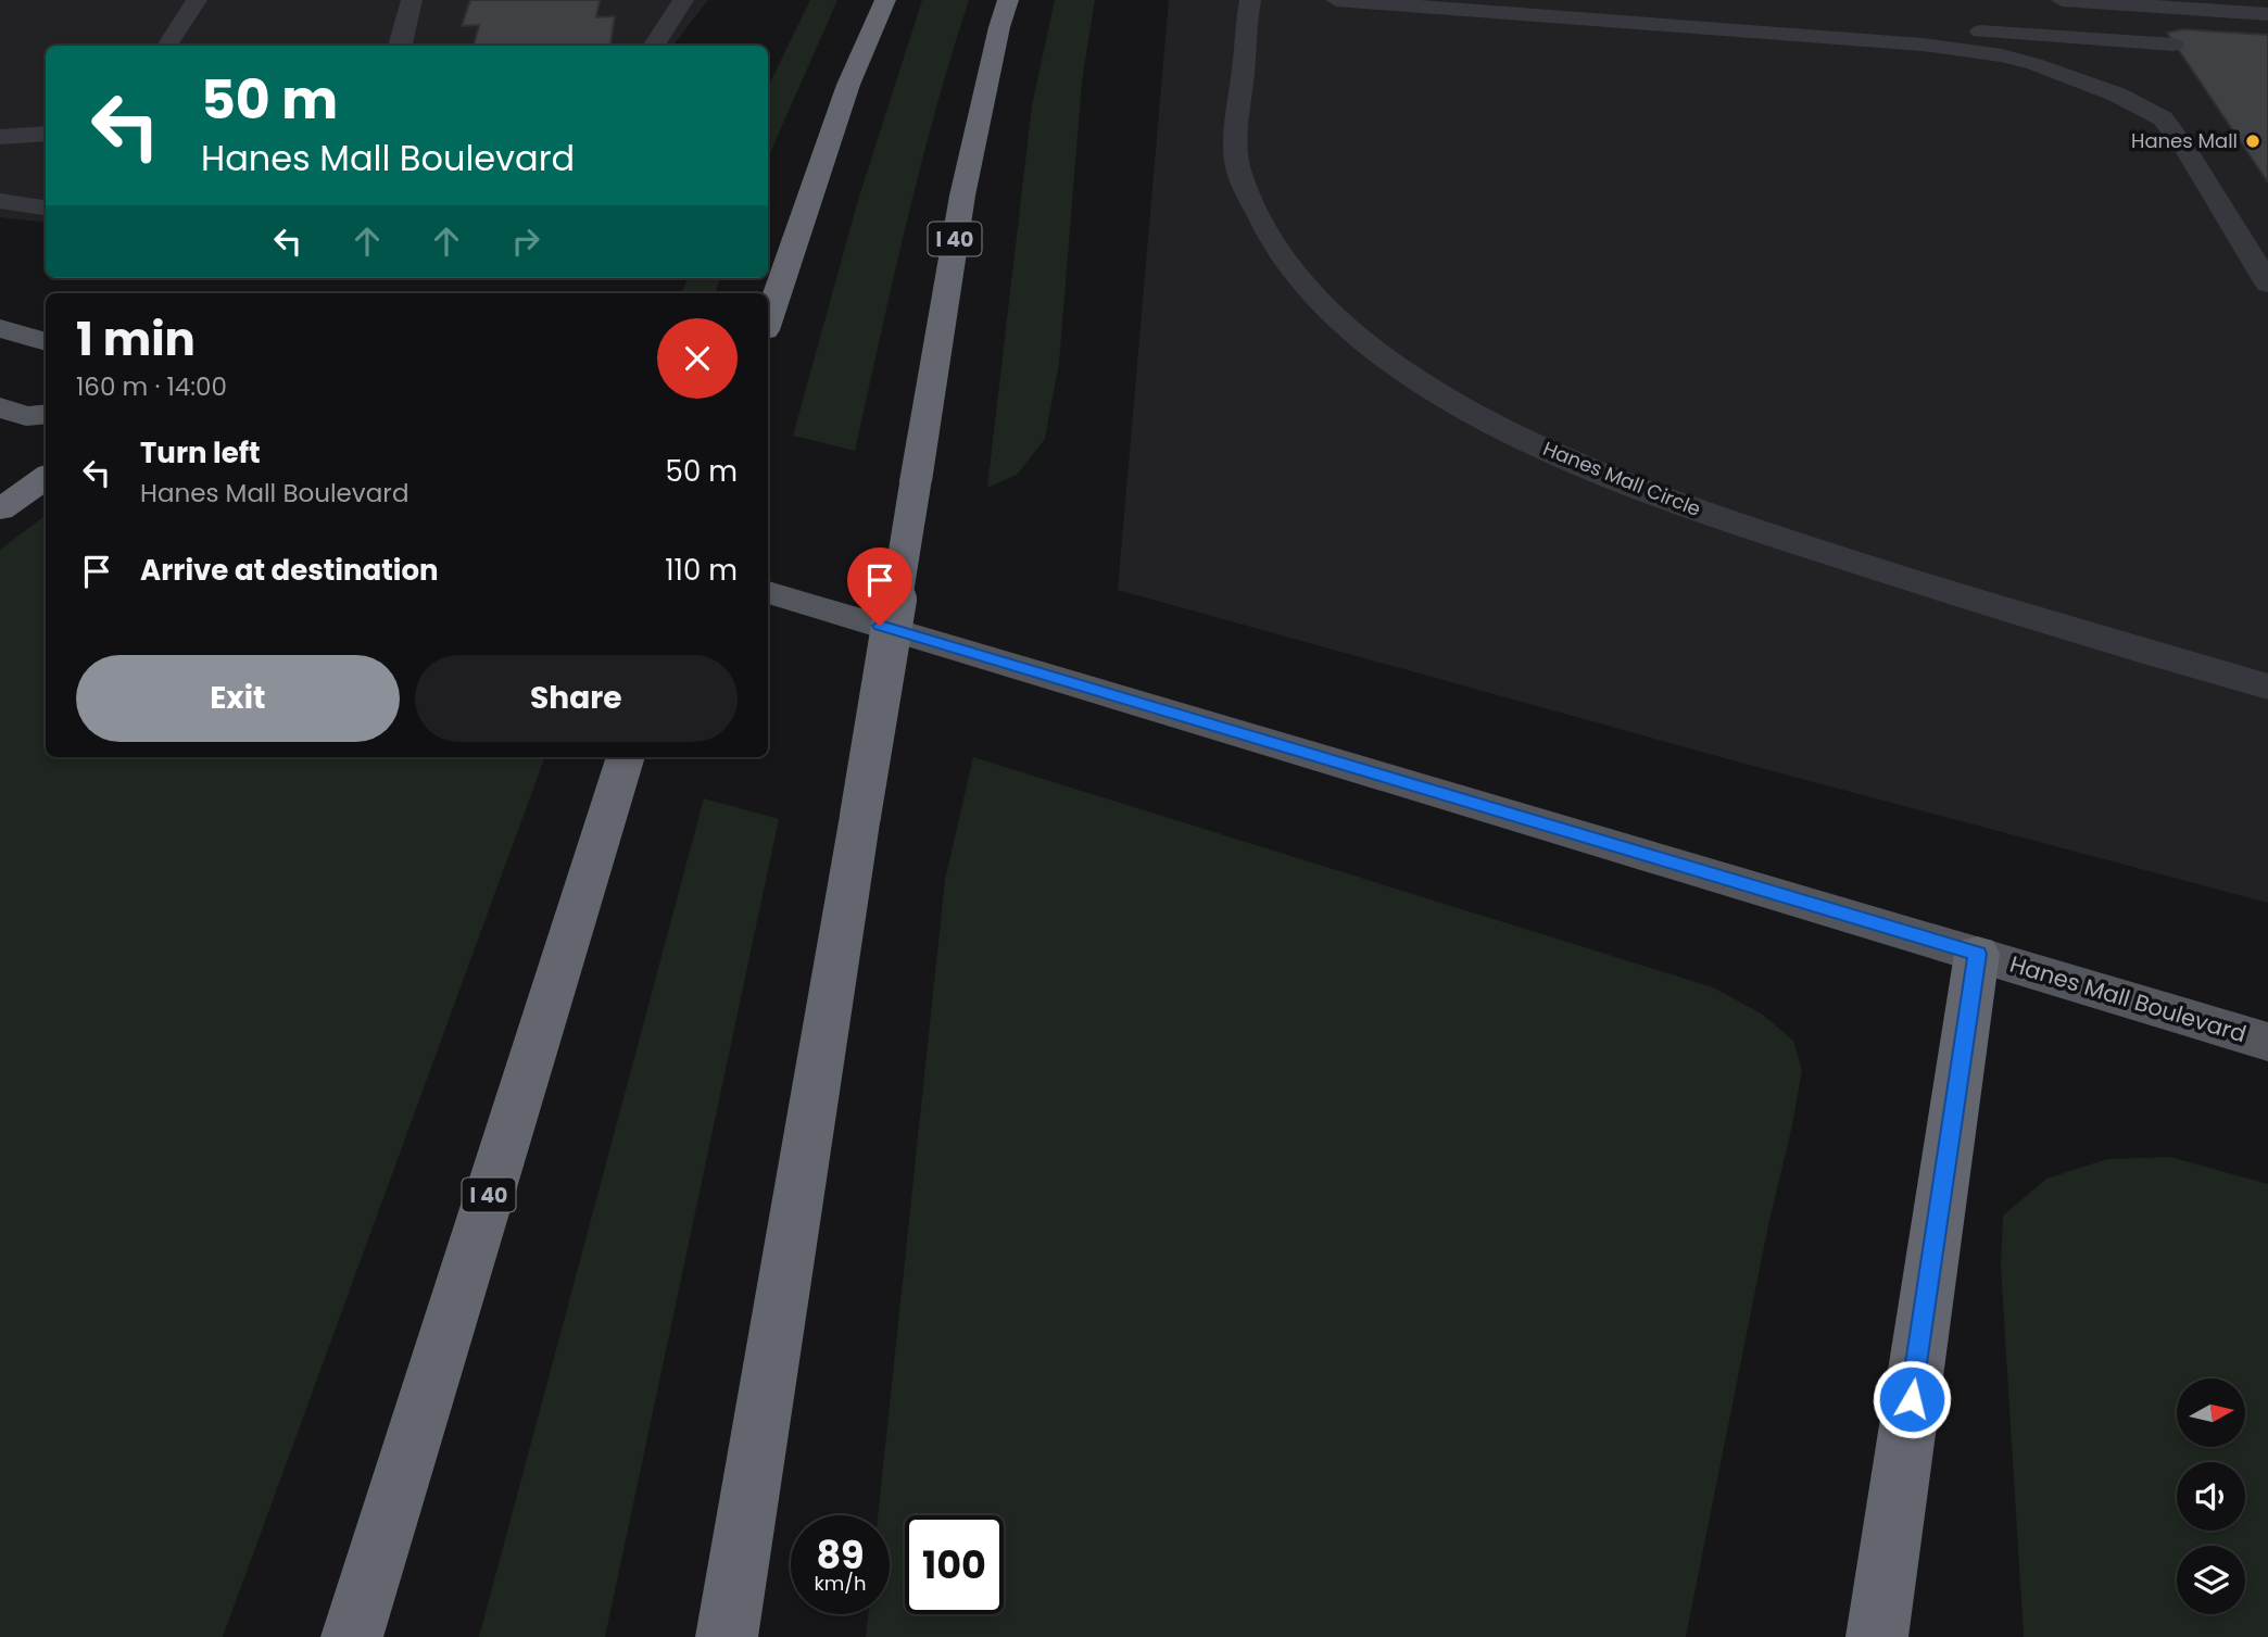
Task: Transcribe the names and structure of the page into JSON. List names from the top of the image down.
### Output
{
  "streets": {
    "highway": ["I 40"],
    "main road": ["Hanes Mall Boulevard"],
    "lane": ["Hanes Mall Circle"]
  },
  "places": ["Hanes Mall"],
  "north": "right",
  "page": {
    "turn": ["50 m", "Hanes Mall Boulevard"],
    "heading": ["1 min", "160 m · 14:00"],
    "list": [
      {
        "name": "Turn left",
        "note": "Hanes Mall Boulevard",
        "value": "50 m"
      },
      {
        "name": "Arrive at destination",
        "value": "110 m"
      }
    ],
    "buttons": ["Exit", "Share"],
    "speed": "89 km/h",
    "limit": "100"
  }
}
